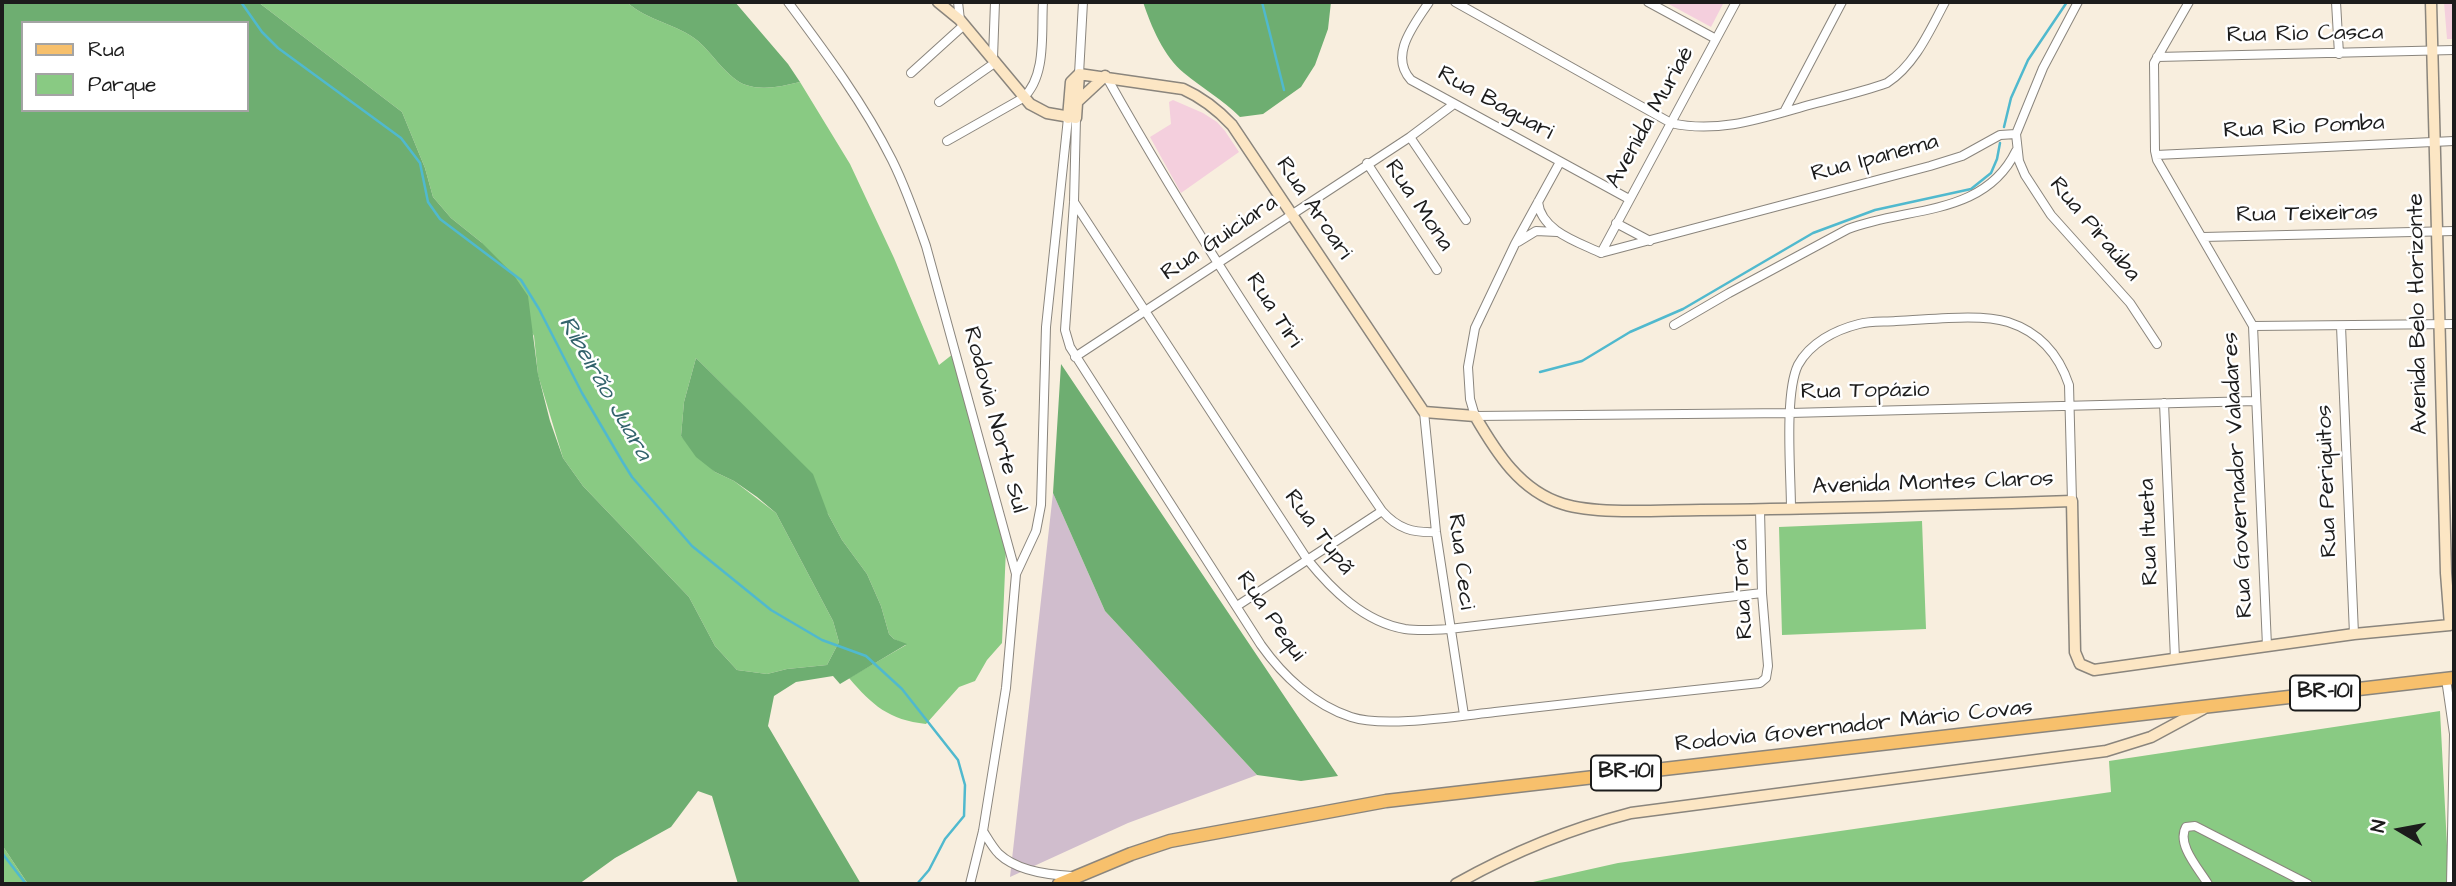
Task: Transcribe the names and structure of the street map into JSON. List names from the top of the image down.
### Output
{
  "streets": {
    "main road": ["BR-101", "Rodovia Governador Mário Covas"],
    "street": [
      "Rua Rio Casca",
      "Rua Baguari",
      "Avenida Muriaé",
      "Rua Rio Pomba",
      "Rua Ipanema",
      "Rua Mona",
      "Rua Aroari",
      "Rua Teixeiras",
      "Rua Piraúba",
      "Rua Guiciara",
      "Rua Tiri",
      "Avenida Belo Horizonte",
      "Rua Topázio",
      "Rodovia Norte Sul",
      "Rua Governador Valadares",
      "Rua Periquitos",
      "Avenida Montes Claros",
      "Rua Itueta",
      "Rua Tupã",
      "Rua Ceci",
      "Rua Torá",
      "Rua Pequi"
    ]
  },
  "crossings": [
    ["Rua Rio Casca", "Avenida Belo Horizonte"],
    ["Rua Rio Casca", "Rua Governador Valadares"],
    ["Rua Baguari", "Avenida Muriaé"],
    ["Rua Baguari", "Rua Guiciara"],
    ["Rua Baguari", "Avenida Montes Claros"],
    ["Avenida Muriaé", "Rua Ipanema"],
    ["Rua Rio Pomba", "Avenida Belo Horizonte"],
    ["Rua Rio Pomba", "Rua Governador Valadares"],
    ["Rua Ipanema", "Rua Piraúba"],
    ["Rua Mona", "Rua Guiciara"],
    ["Rua Aroari", "Rua Guiciara"],
    ["Rua Aroari", "Rua Tiri"],
    ["Rua Aroari", "Rua Ceci"],
    ["Rua Teixeiras", "Avenida Belo Horizonte"],
    ["Rua Teixeiras", "Rua Governador Valadares"],
    ["Rua Guiciara", "Rua Tiri"],
    ["Rua Guiciara", "Rua Tupã"],
    ["Rua Guiciara", "Rua Pequi"],
    ["Rua Tiri", "Rua Ceci"],
    ["Avenida Belo Horizonte", "Avenida Montes Claros"],
    ["Rua Topázio", "Rua Governador Valadares"],
    ["Rua Topázio", "Avenida Montes Claros"],
    ["Rua Topázio", "Rua Itueta"],
    ["Rua Governador Valadares", "Avenida Montes Claros"],
    ["Rua Periquitos", "Avenida Montes Claros"],
    ["Avenida Montes Claros", "Rua Itueta"],
    ["Avenida Montes Claros", "Rua Torá"],
    ["Rua Tupã", "Rua Ceci"],
    ["Rua Tupã", "Rua Torá"],
    ["Rua Tupã", "Rua Pequi"],
    ["Rua Ceci", "Rua Pequi"],
    ["Rua Torá", "Rua Pequi"]
  ],
  "water": ["Ribeirão Juara"],
  "legend": ["Rua", "Parque"],
  "north": "left"
}
